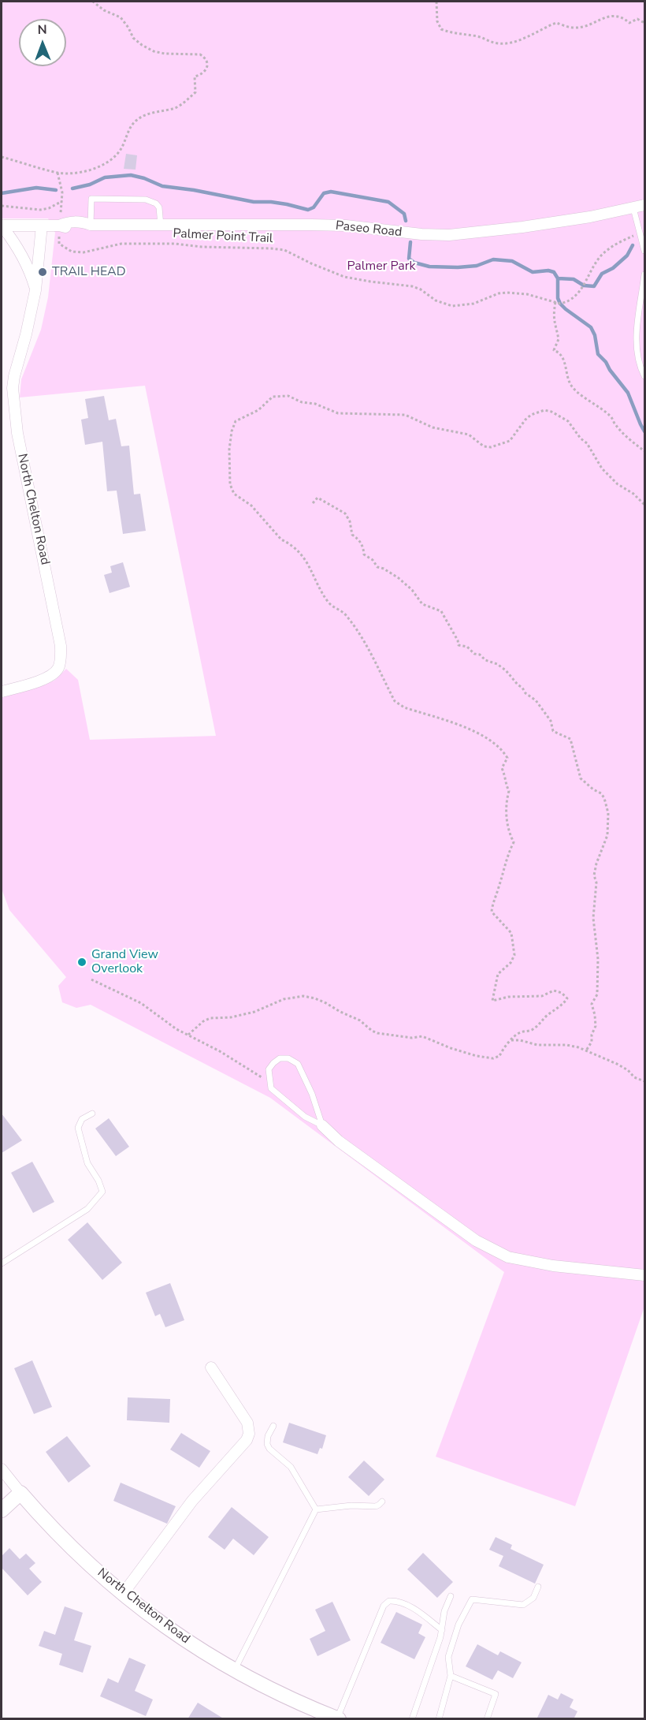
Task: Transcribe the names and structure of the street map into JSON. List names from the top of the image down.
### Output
{
  "streets": {
    "street": ["Paseo Road", "North Chelton Road"],
    "path": ["Palmer Point Trail"]
  },
  "crossings": [
    ["Paseo Road", "Palmer Point Trail"],
    ["Paseo Road", "North Chelton Road"]
  ],
  "parks": ["Palmer Park"],
  "places": ["TRAIL HEAD", "Grand View Overlook"],
  "north": "top"
}
